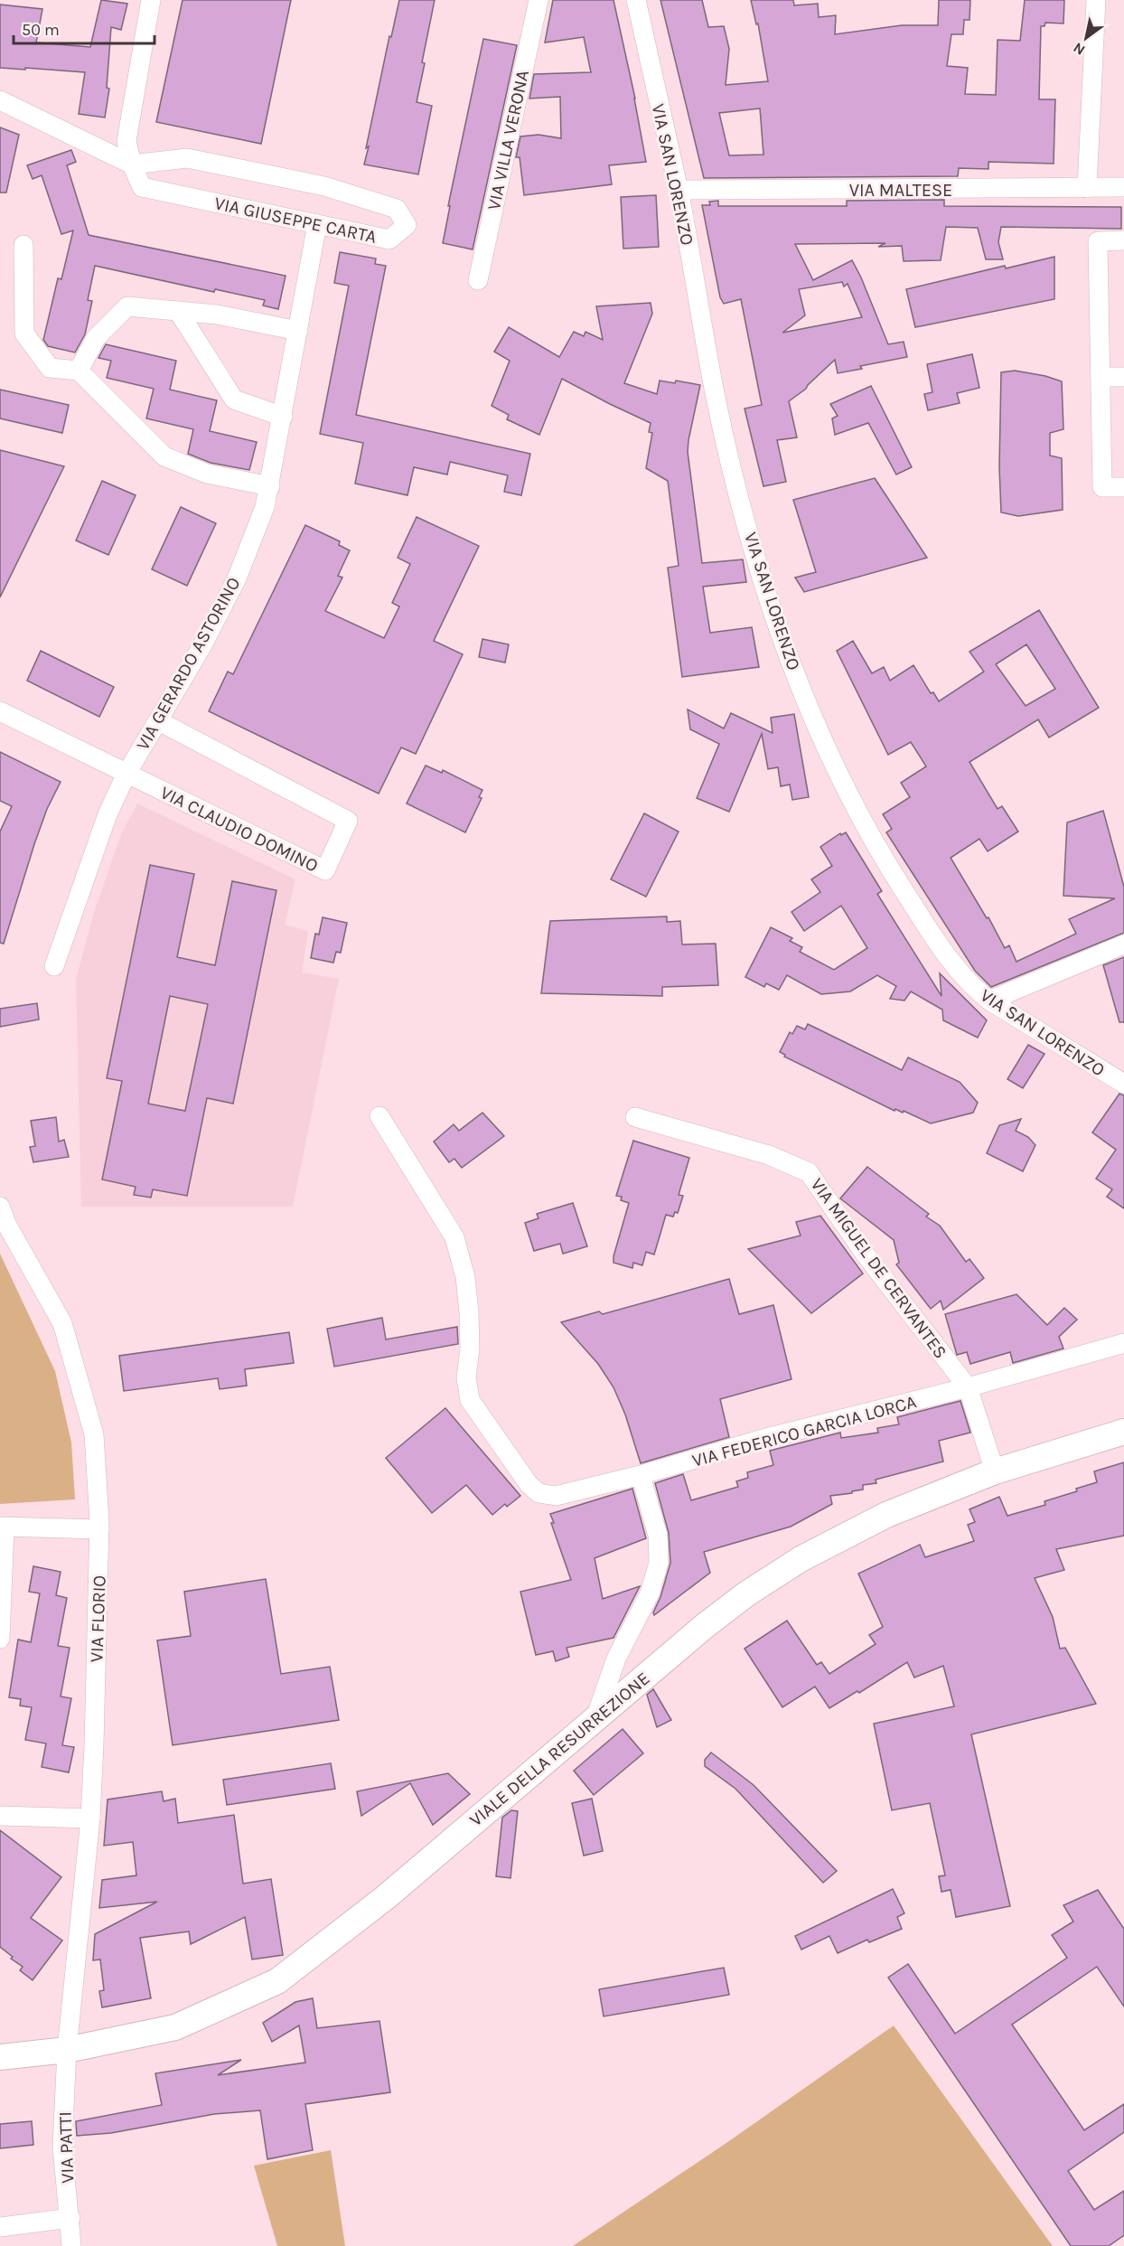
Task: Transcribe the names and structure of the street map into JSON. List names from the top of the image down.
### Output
{
  "streets": {
    "street": [
      "VIA VILLA VERONA",
      "VIA SAN LORENZO",
      "VIA MALTESE",
      "VIA GIUSEPPE CARTA",
      "VIA GERARDO ASTORINO",
      "VIA CLAUDIO DOMINO",
      "VIA MIGUEL DE CERVANTES",
      "VIA FEDERICO GARCIA LORCA",
      "VIA FLORIO",
      "VIALE DELLA RESURREZIONE",
      "VIA PATTI"
    ]
  },
  "crossings": [
    ["VIA SAN LORENZO", "VIA MALTESE"],
    ["VIA GIUSEPPE CARTA", "VIA GERARDO ASTORINO"],
    ["VIA GERARDO ASTORINO", "VIA CLAUDIO DOMINO"],
    ["VIA MIGUEL DE CERVANTES", "VIA FEDERICO GARCIA LORCA"],
    ["VIA MIGUEL DE CERVANTES", "VIALE DELLA RESURREZIONE"],
    ["VIA FLORIO", "VIALE DELLA RESURREZIONE"],
    ["VIA FLORIO", "VIA PATTI"],
    ["VIALE DELLA RESURREZIONE", "VIA PATTI"]
  ],
  "scale_bar": "50 m",
  "north": "bottom left"
}
